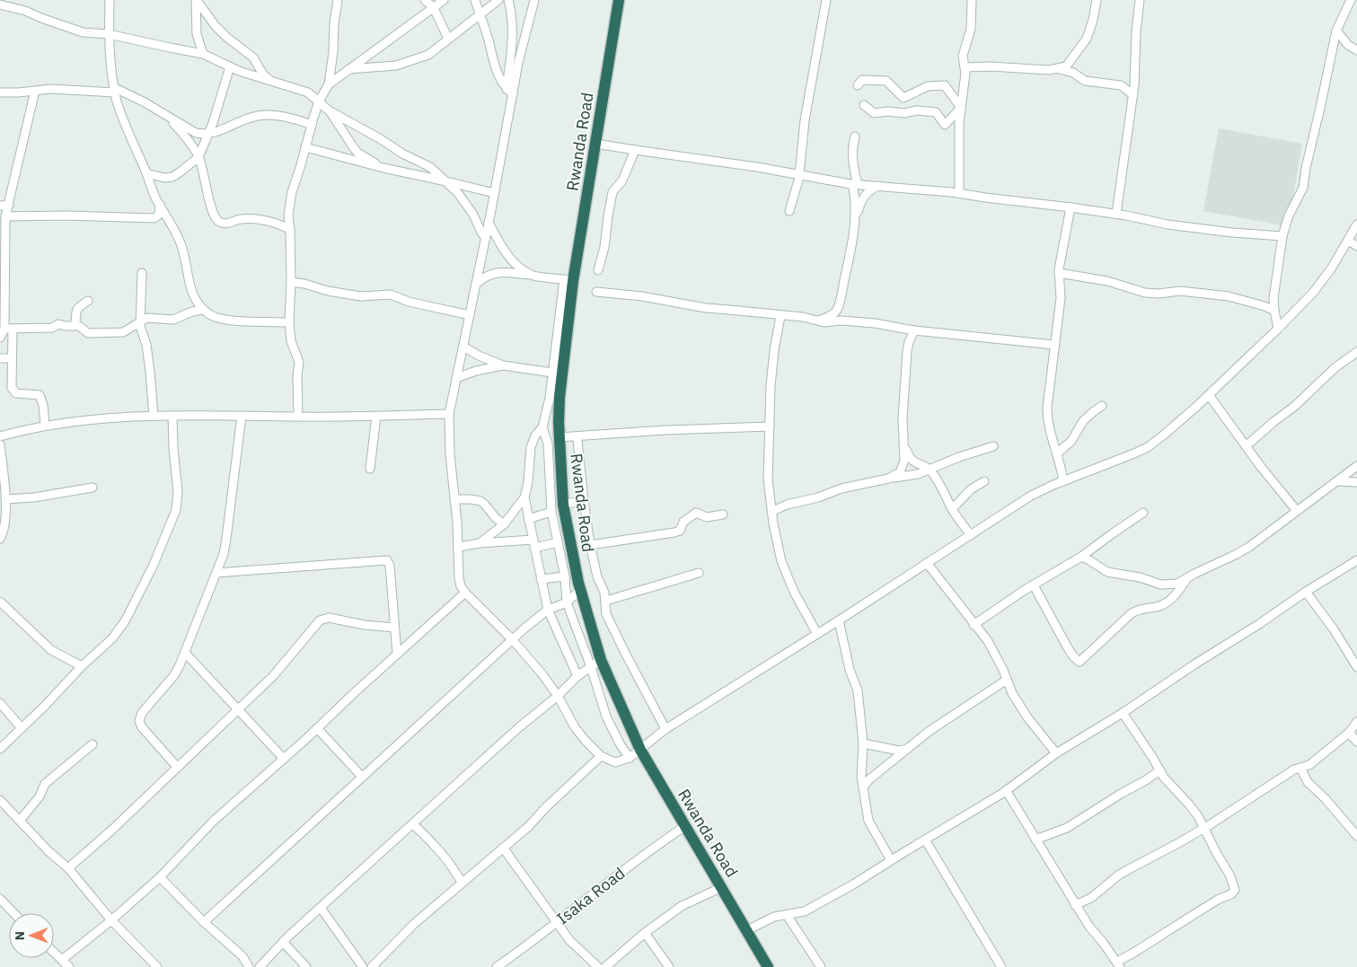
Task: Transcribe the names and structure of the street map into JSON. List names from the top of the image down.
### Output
{
  "streets": {
    "highway": ["Rwanda Road"],
    "street": ["Isaka Road"]
  },
  "crossings": [
    ["Rwanda Road", "Isaka Road"]
  ],
  "north": "left"
}
